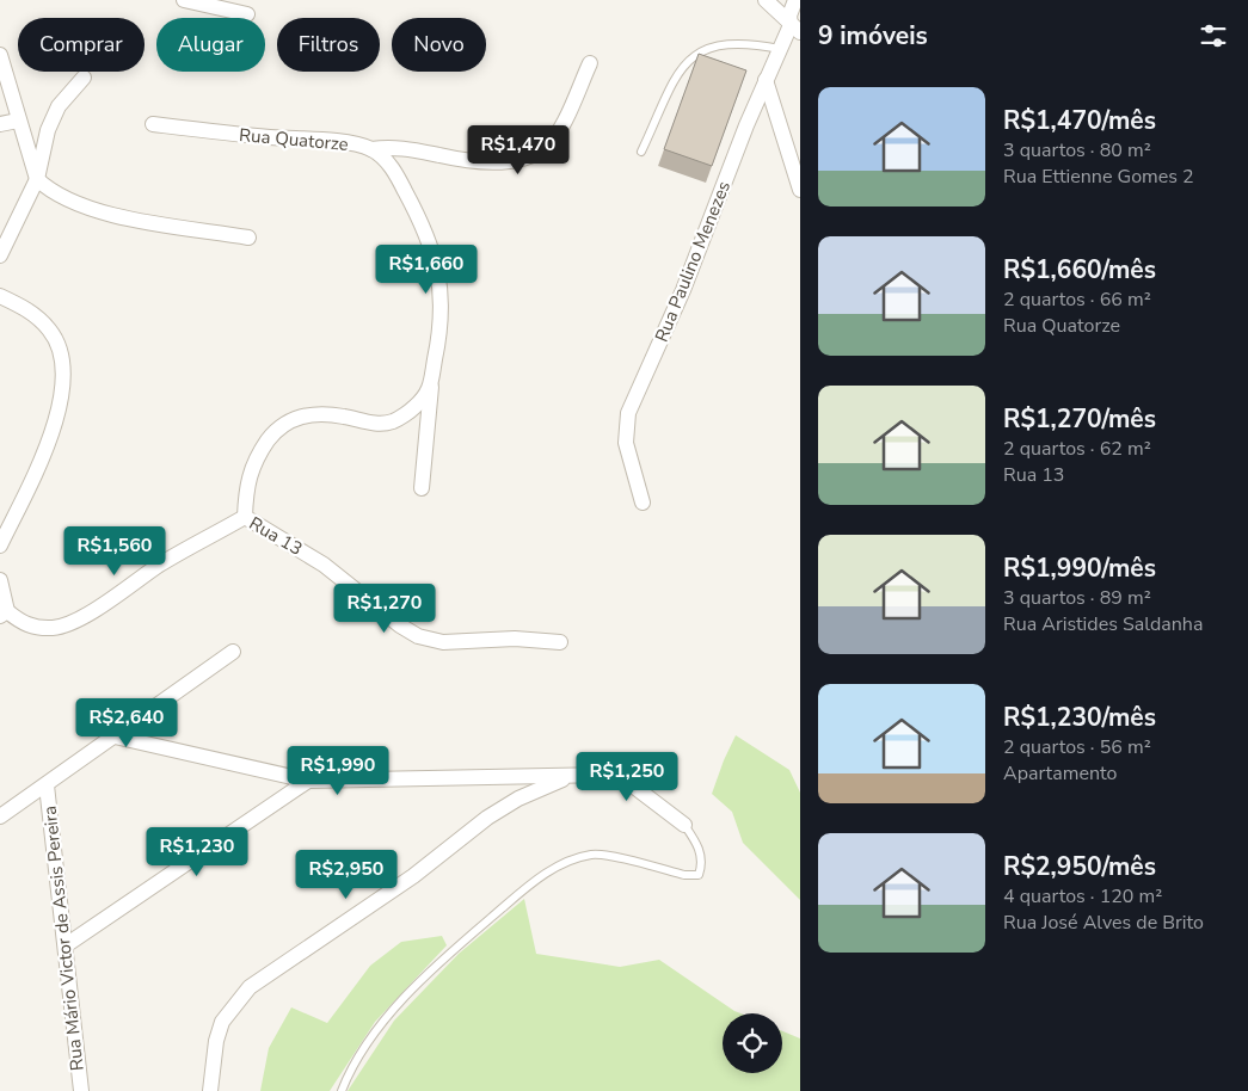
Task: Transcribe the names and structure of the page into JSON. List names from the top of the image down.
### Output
{
  "streets": {
    "street": [
      "Rua Quatorze",
      "Rua Paulino Menezes",
      "Rua 13",
      "Rua Mário Victor de Assis Pereira"
    ]
  },
  "page": {
    "heading": "9 imóveis",
    "chip": [
      "Comprar",
      "Alugar",
      "Filtros",
      "Novo"
    ],
    "list": [
      {
        "name": "R$1,470/mês",
        "note": "3 quartos · 80 m² · Rua Ettienne Gomes 2"
      },
      {
        "name": "R$1,660/mês",
        "note": "2 quartos · 66 m² · Rua Quatorze"
      },
      {
        "name": "R$1,270/mês",
        "note": "2 quartos · 62 m² · Rua 13"
      },
      {
        "name": "R$1,990/mês",
        "note": "3 quartos · 89 m² · Rua Aristides Saldanha"
      },
      {
        "name": "R$1,230/mês",
        "note": "2 quartos · 56 m² · Apartamento"
      },
      {
        "name": "R$2,950/mês",
        "note": "4 quartos · 120 m² · Rua José Alves de Brito"
      }
    ],
    "price": [
      "R$1,470",
      "R$1,660",
      "R$1,560",
      "R$1,270",
      "R$2,640",
      "R$1,990",
      "R$1,250",
      "R$1,230",
      "R$2,950"
    ]
  }
}
